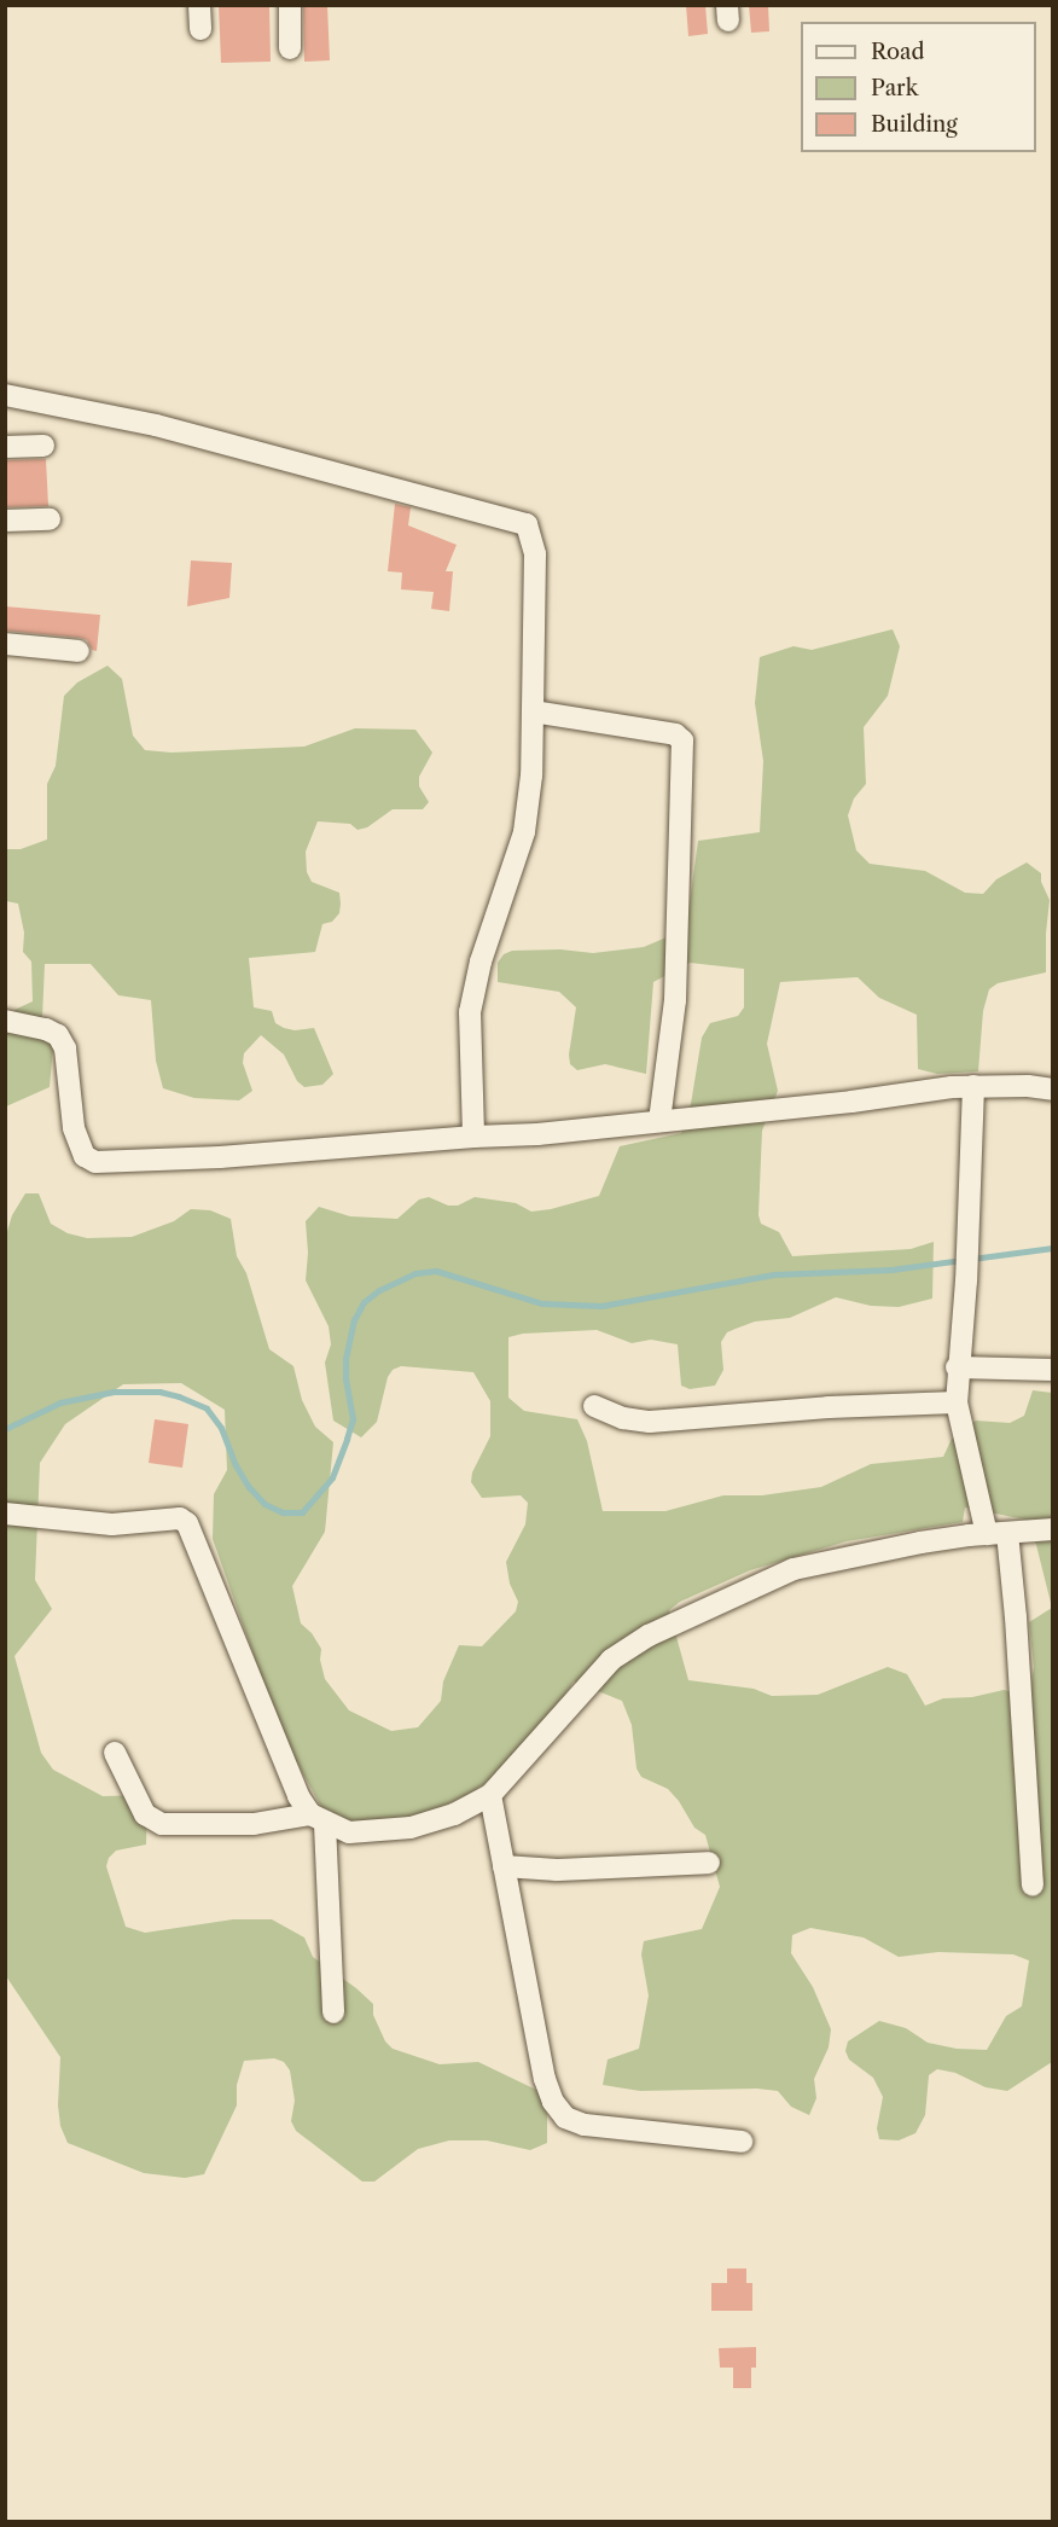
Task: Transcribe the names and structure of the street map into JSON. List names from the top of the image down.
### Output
{
  "legend": ["Road", "Park", "Building"]
}
